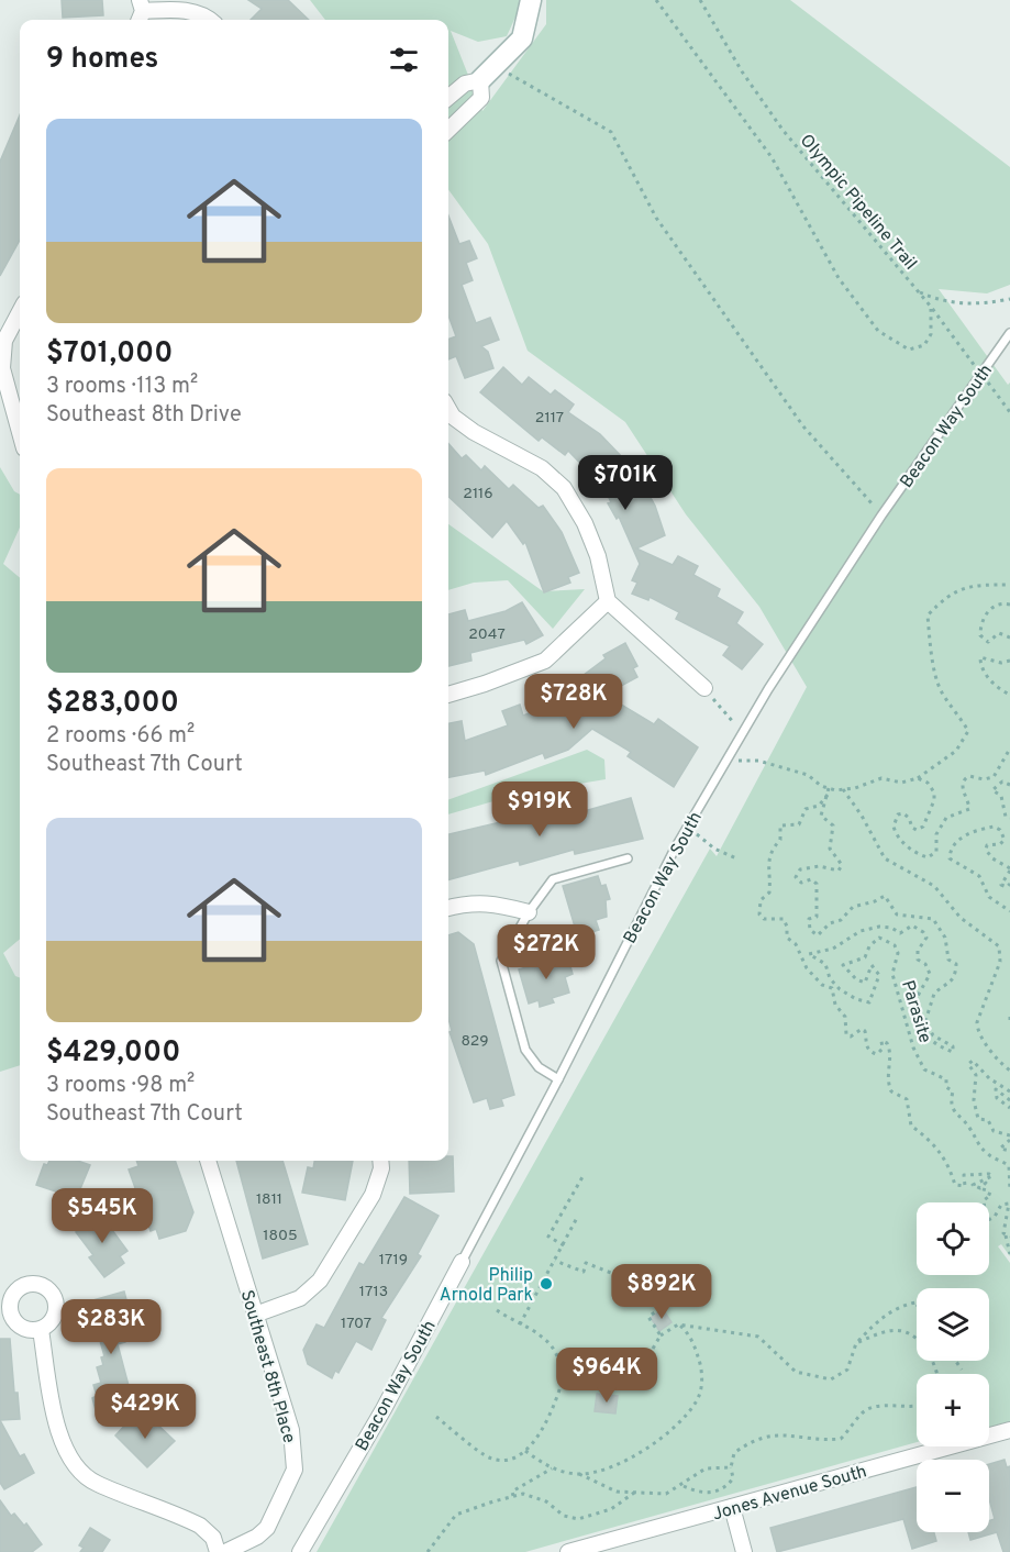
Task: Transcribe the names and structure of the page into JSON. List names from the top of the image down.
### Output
{
  "streets": {
    "street": ["Beacon Way South", "Southeast 8th Place", "Jones Avenue South"],
    "path": ["Olympic Pipeline Trail", "Parasite"]
  },
  "crossings": [
    ["Olympic Pipeline Trail", "Beacon Way South"]
  ],
  "places": ["Philip Arnold Park"],
  "house_numbers": [
    "2117",
    "2116",
    "2047",
    "829",
    "1811",
    "1805",
    "1719",
    "1713",
    "1707"
  ],
  "page": {
    "heading": "9 homes",
    "list": [
      {
        "name": "$701,000",
        "note": "3 rooms · 113 m² · Southeast 8th Drive"
      },
      {
        "name": "$283,000",
        "note": "2 rooms · 66 m² · Southeast 7th Court"
      },
      {
        "name": "$429,000",
        "note": "3 rooms · 98 m² · Southeast 7th Court"
      }
    ],
    "price": [
      "$701K",
      "$728K",
      "$919K",
      "$272K",
      "$545K",
      "$892K",
      "$283K",
      "$964K",
      "$429K"
    ],
    "map_buttons": ["+", "−"]
  }
}
